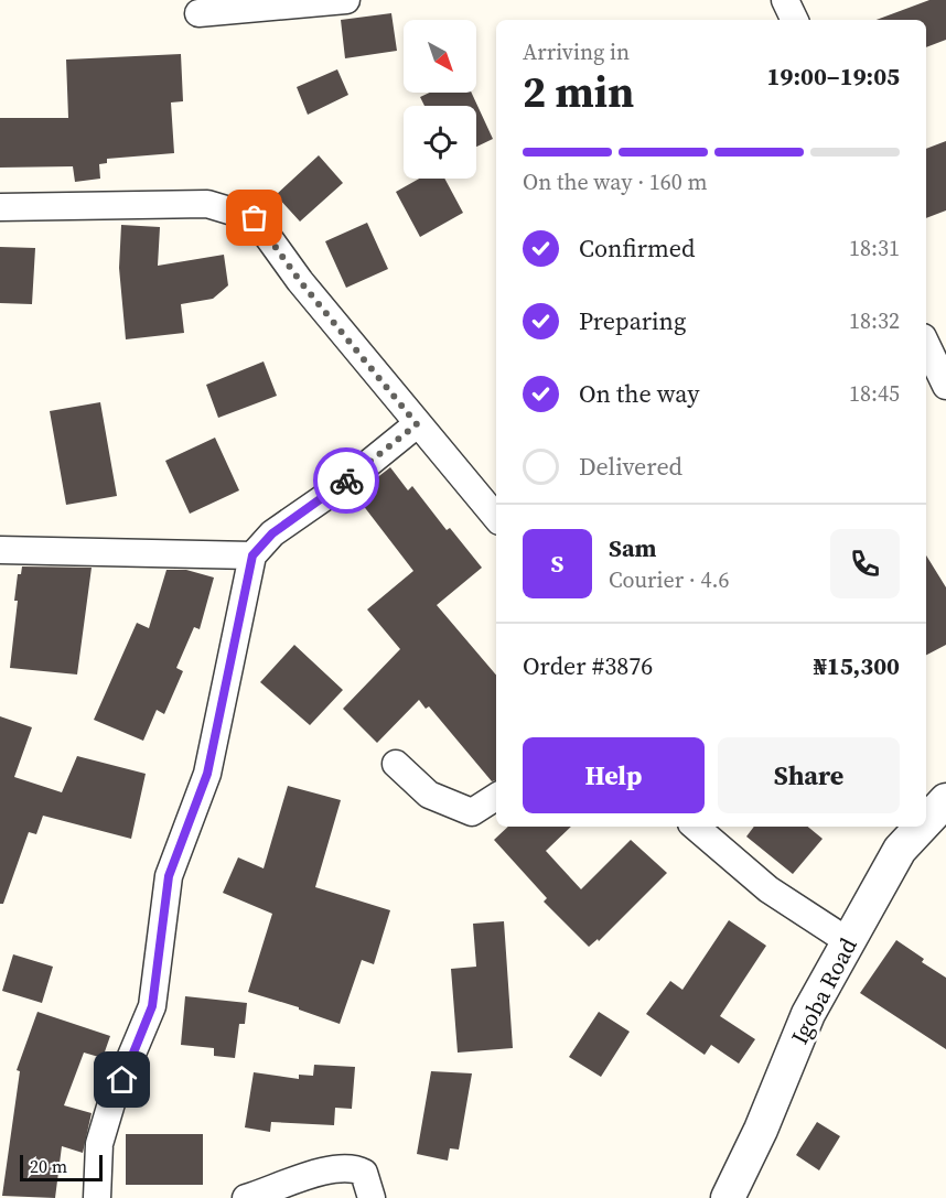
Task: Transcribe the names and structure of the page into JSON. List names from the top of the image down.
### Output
{
  "streets": {
    "street": ["Igoba Road"]
  },
  "scale_bar": "20 m",
  "north": "bottom right",
  "page": {
    "heading": ["2 min", "Arriving in", "19:00–19:05"],
    "panel": [
      "Sam",
      "Courier · 4.6",
      "Order #3876",
      "₦15,300"
    ],
    "bar": "On the way · 160 m",
    "list": [
      ["Confirmed", "18:31"],
      ["Preparing", "18:32"],
      ["On the way", "18:45"],
      "Delivered"
    ],
    "round": "S",
    "buttons": ["Help", "Share"],
    "scale": "20 m"
  }
}
